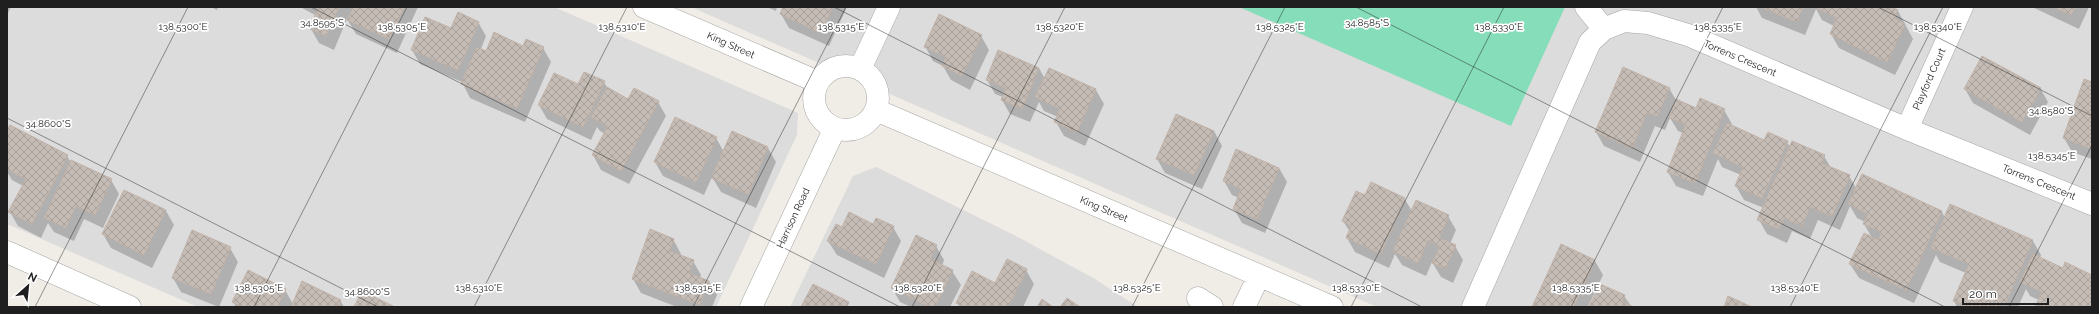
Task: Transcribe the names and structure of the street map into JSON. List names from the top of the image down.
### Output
{
  "streets": {
    "street": [
      "King Street",
      "Torrens Crescent",
      "Playford Court",
      "Harrison Road"
    ]
  },
  "crossings": [
    ["King Street", "Harrison Road"],
    ["Torrens Crescent", "Playford Court"]
  ],
  "scale_bar": "20 m",
  "north": "top right",
  "coordinates": [
    "34.8595°S",
    "34.8585°S",
    "138.5300°E",
    "138.5305°E",
    "138.5310°E",
    "138.5315°E",
    "138.5320°E",
    "138.5325°E",
    "138.5330°E",
    "138.5335°E",
    "138.5340°E",
    "34.8580°S",
    "34.8600°S",
    "138.5345°E"
  ]
}
